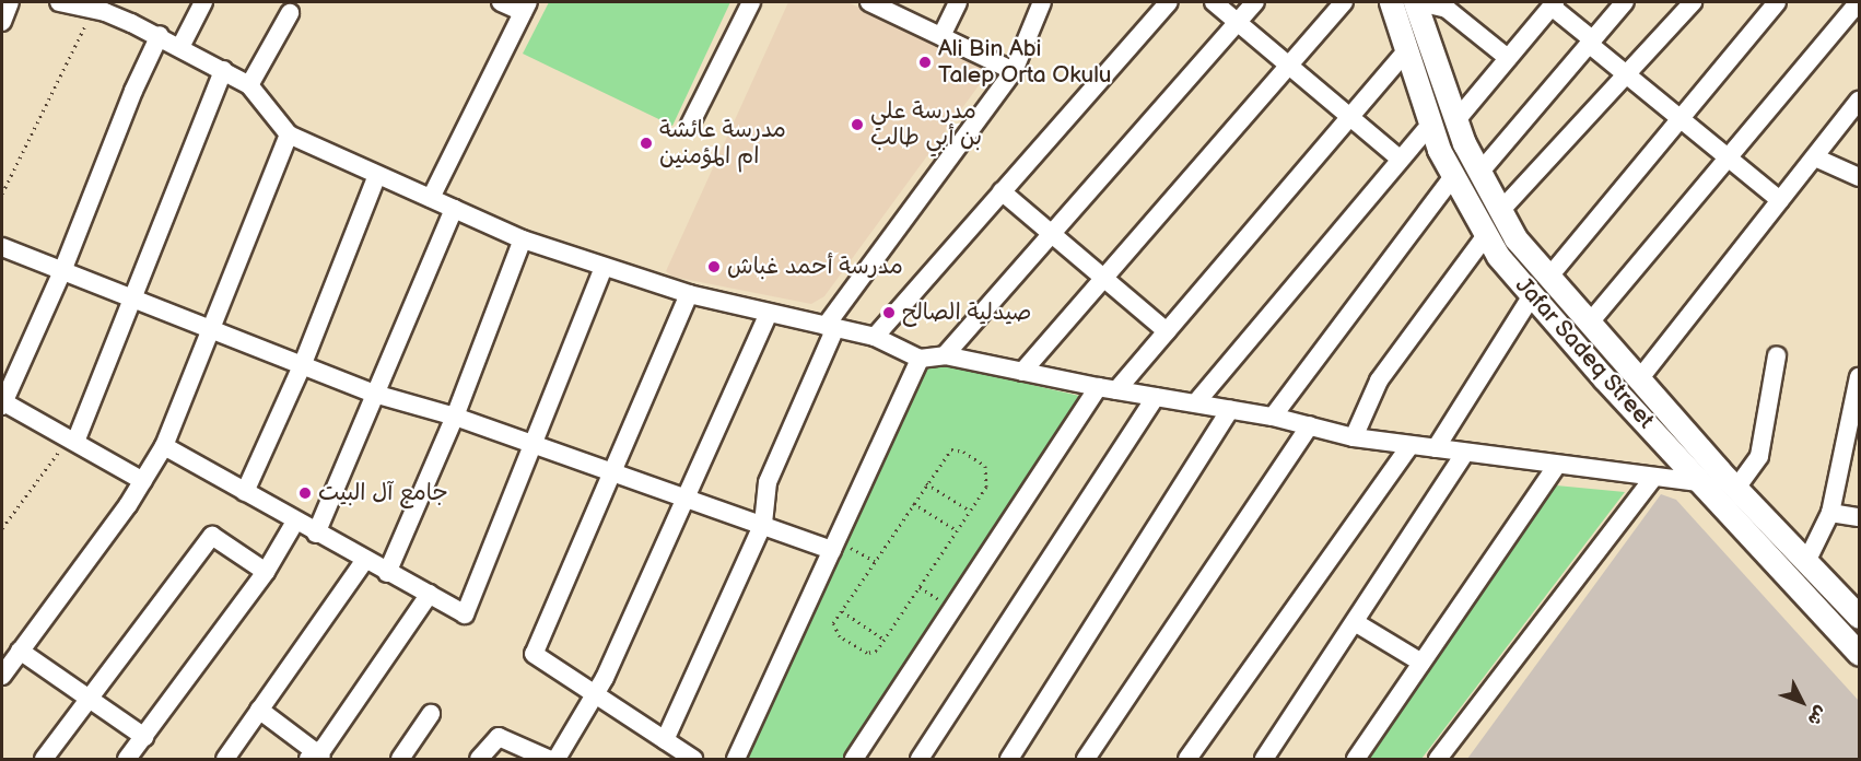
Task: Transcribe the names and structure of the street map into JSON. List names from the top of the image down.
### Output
{
  "streets": {
    "main road": ["Jafar Sadeq Street"]
  },
  "places": [
    "Ali Bin Abi Talep Orta Okulu",
    "مدرسة علي بن أبي طالب",
    "مدرسة عائشة ام المؤمنين",
    "مدرسة أحمد غباش",
    "صيدلية الصالح",
    "جامع آل البيت"
  ],
  "north": "bottom right"
}
